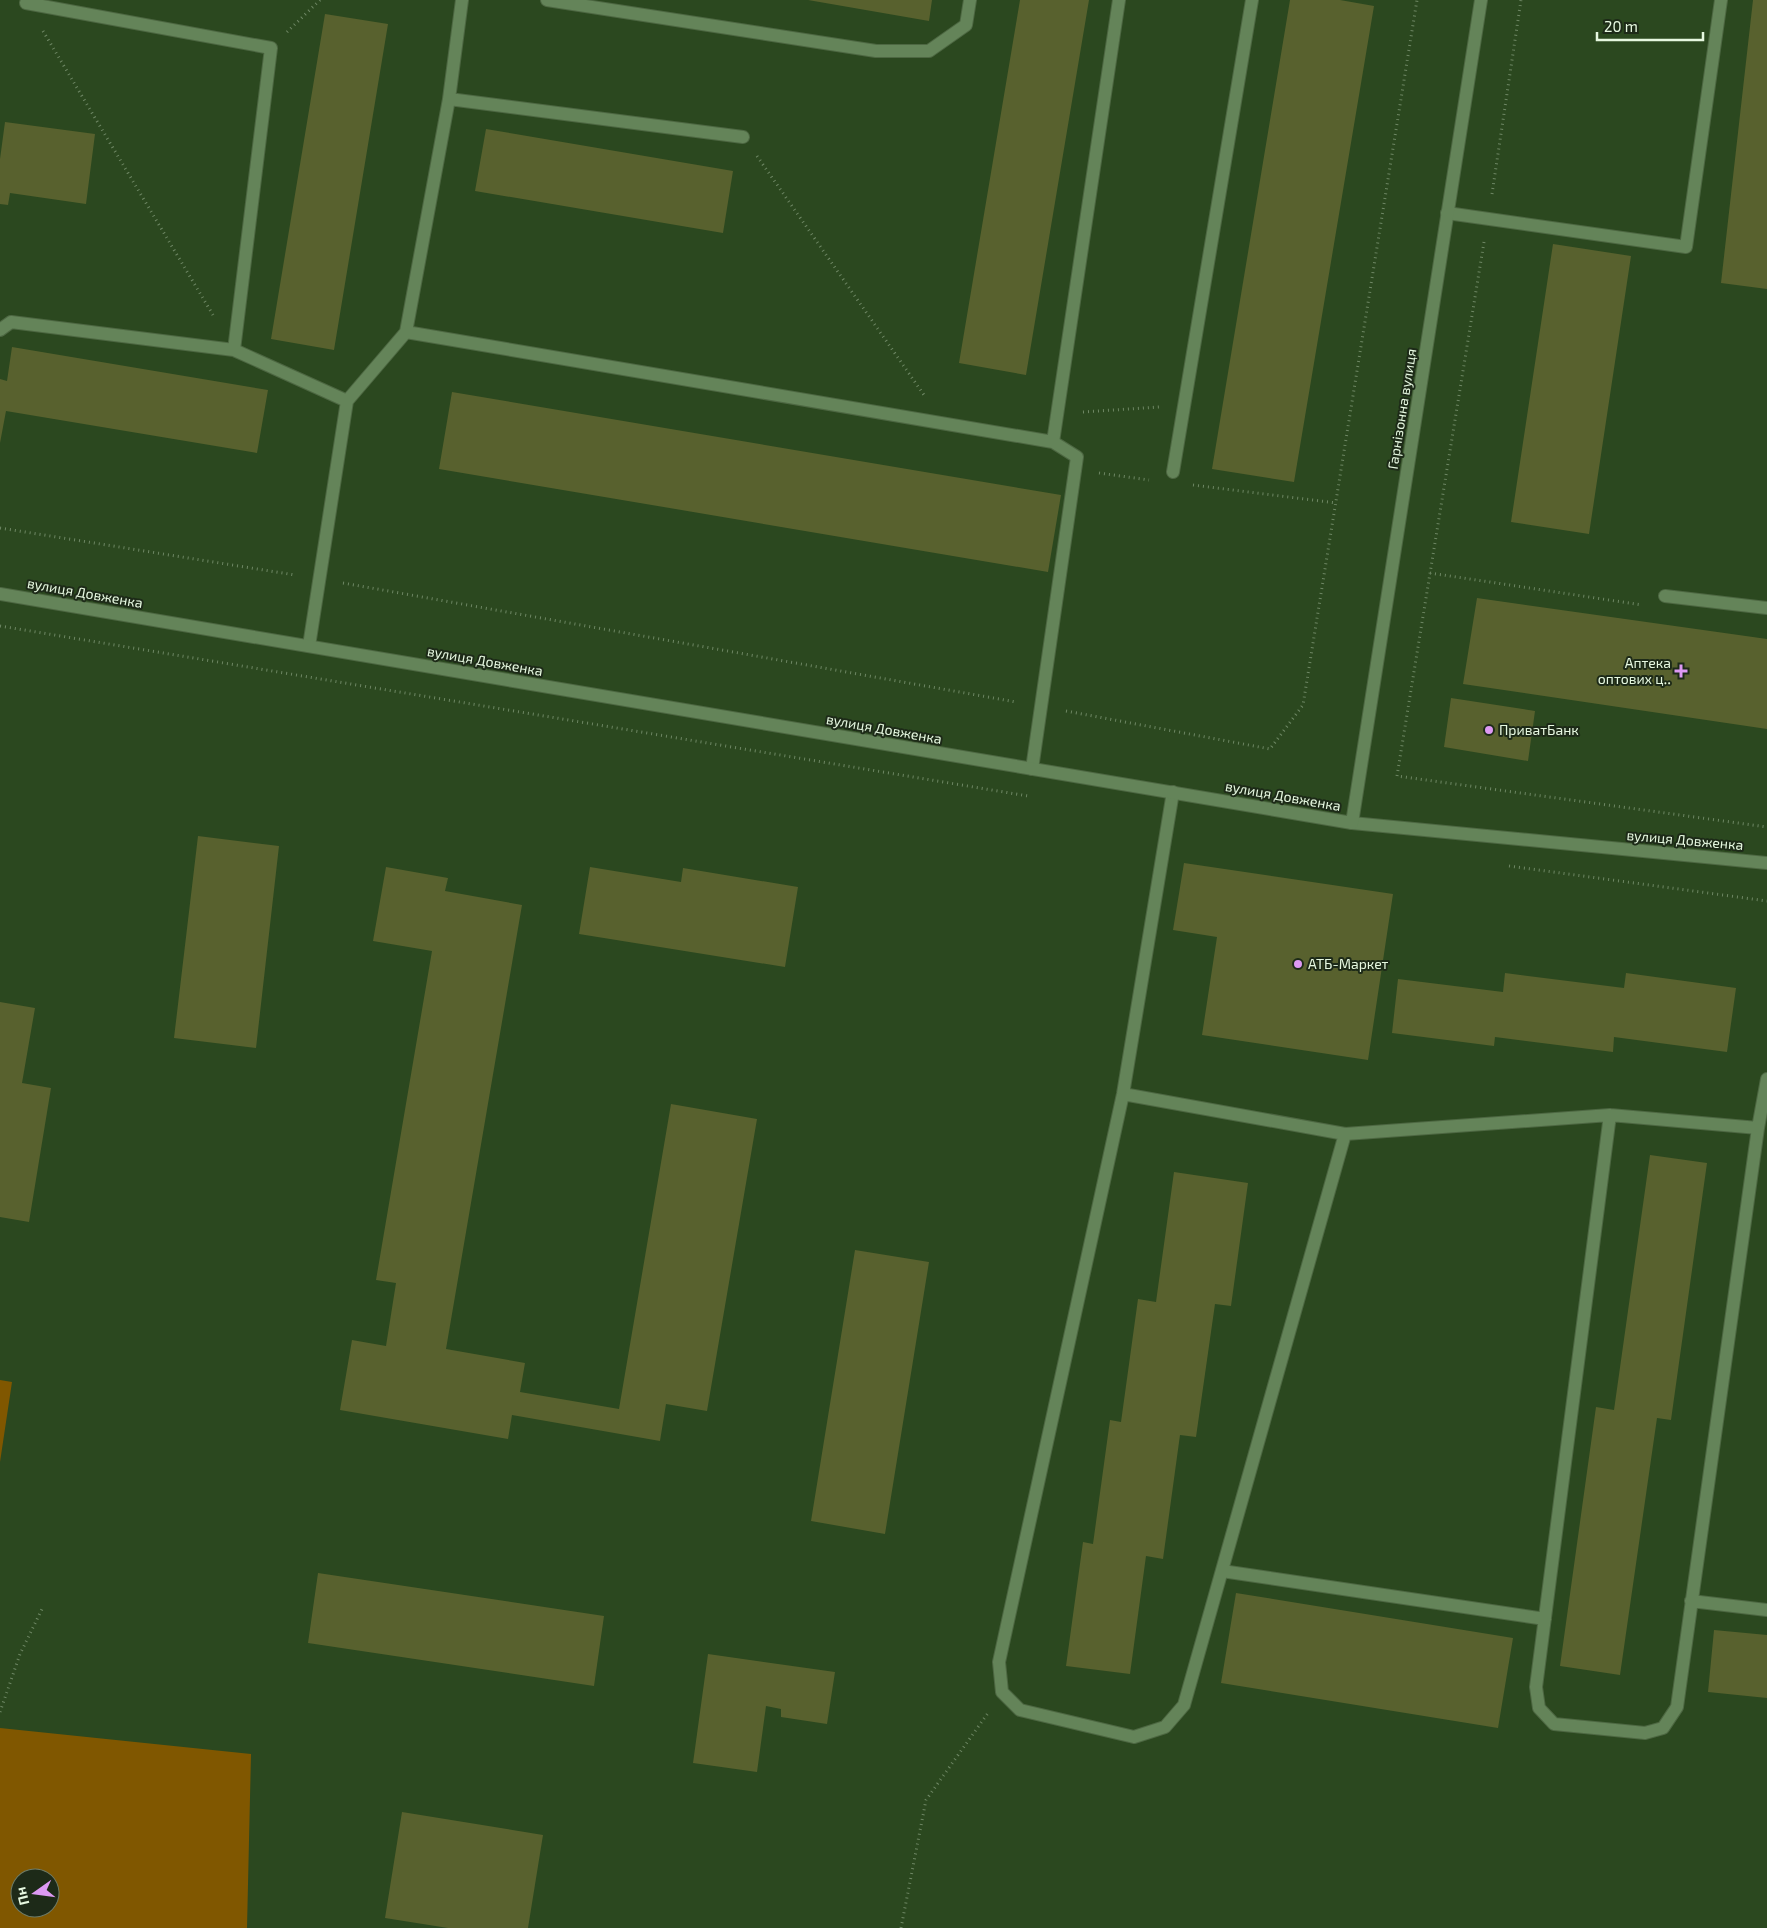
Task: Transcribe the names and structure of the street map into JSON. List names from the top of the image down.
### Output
{
  "streets": {
    "street": ["Гарнізонна вулиця", "вулиця Довженка"]
  },
  "crossings": [
    ["Гарнізонна вулиця", "вулиця Довженка"]
  ],
  "places": {
    "health": ["Аптека оптових ц‥"],
    "other": ["ПриватБанк", "АТБ-Маркет"]
  },
  "scale_bar": "20 m",
  "north": "left"
}
